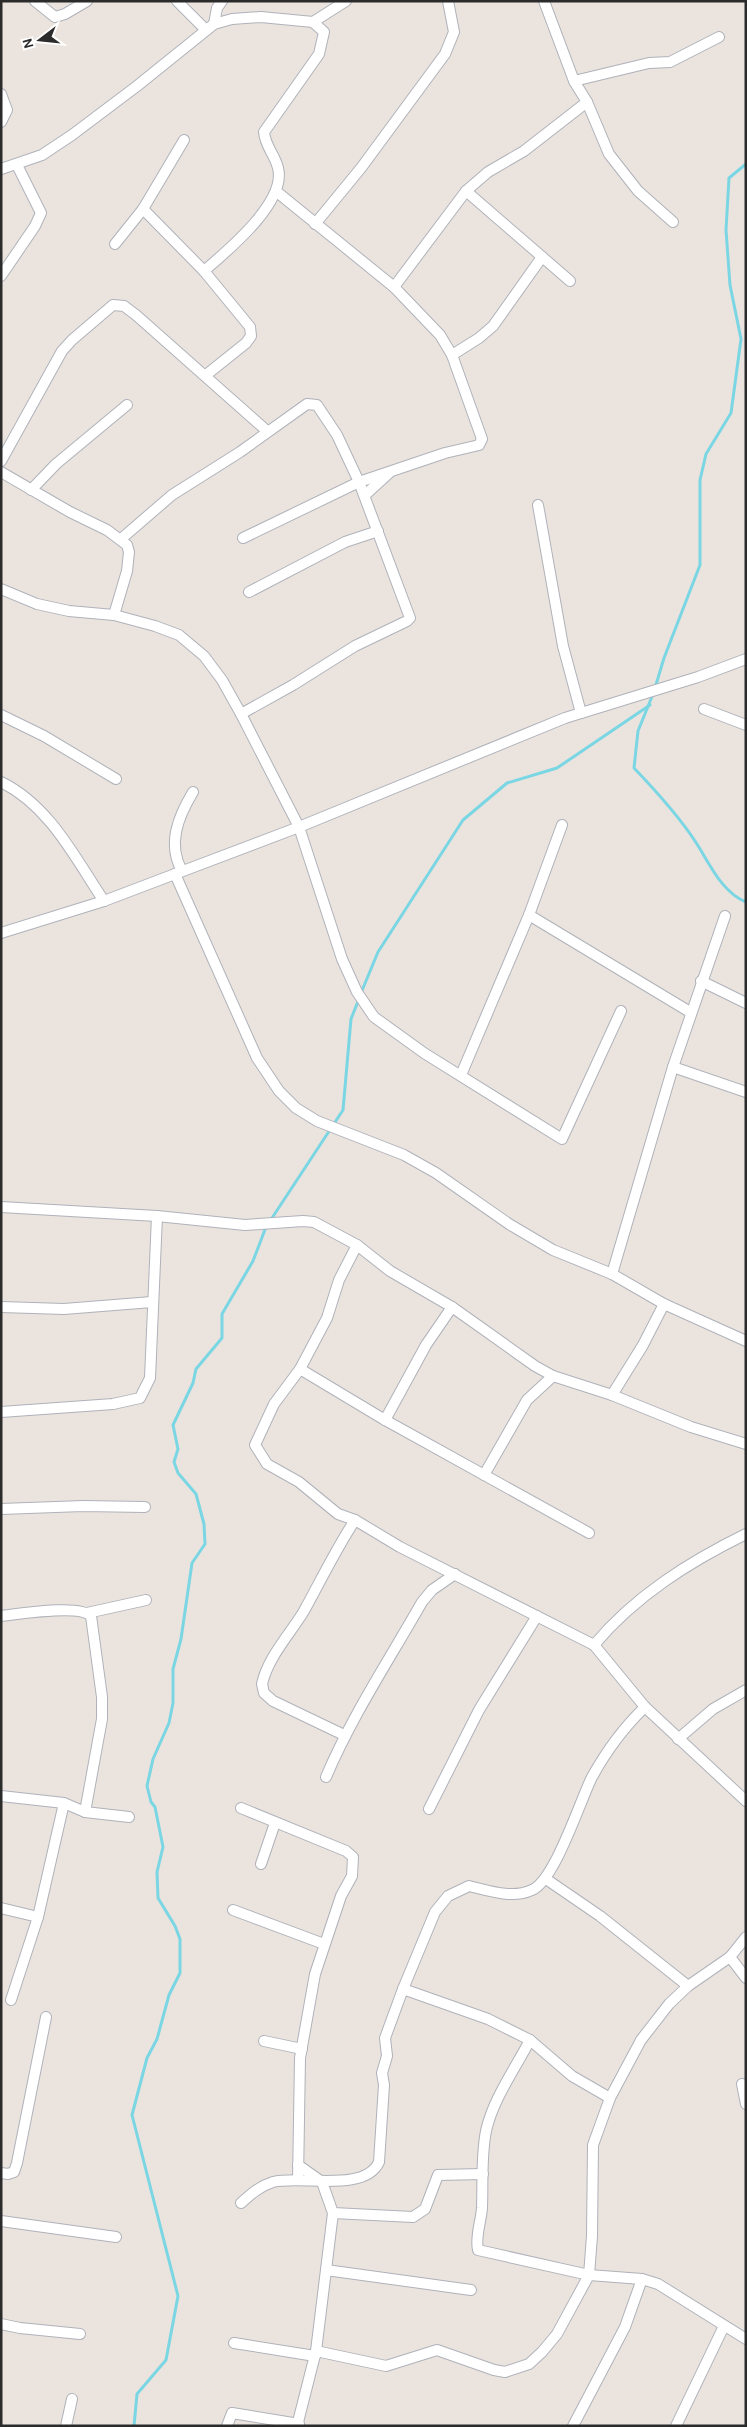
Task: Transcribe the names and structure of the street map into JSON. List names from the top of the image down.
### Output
{
  "north": "left"
}
